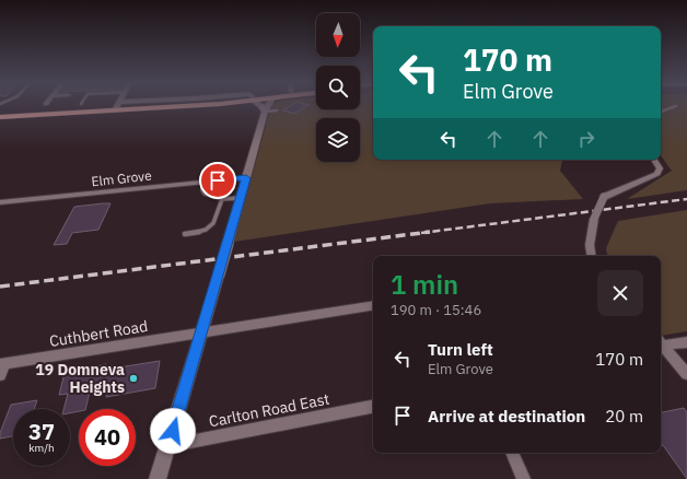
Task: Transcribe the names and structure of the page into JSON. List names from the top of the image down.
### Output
{
  "streets": {
    "street": ["Elm Grove", "Cuthbert Road", "Carlton Road East"]
  },
  "places": ["19 Domneva Heights"],
  "north": "bottom",
  "page": {
    "turn": ["170 m", "Elm Grove"],
    "heading": ["1 min", "190 m · 15:46"],
    "list": [
      {
        "name": "Turn left",
        "note": "Elm Grove",
        "value": "170 m"
      },
      {
        "name": "Arrive at destination",
        "value": "20 m"
      }
    ],
    "speed": "37 km/h",
    "limit": "40"
  }
}
